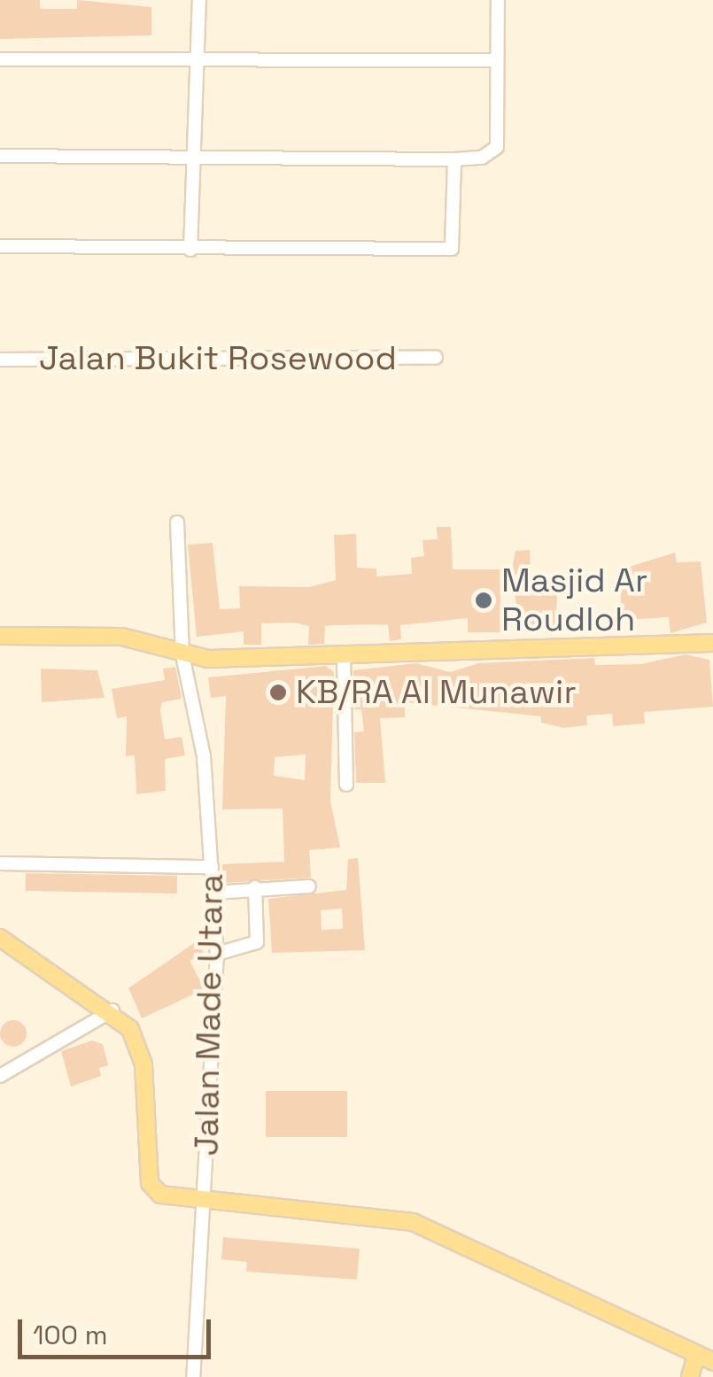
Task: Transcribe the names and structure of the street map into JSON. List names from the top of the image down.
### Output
{
  "streets": {
    "street": ["Jalan Bukit Rosewood", "Jalan Made Utara"]
  },
  "places": ["Masjid Ar Roudloh", "KB/RA Al Munawir"],
  "scale_bar": "100 m"
}
